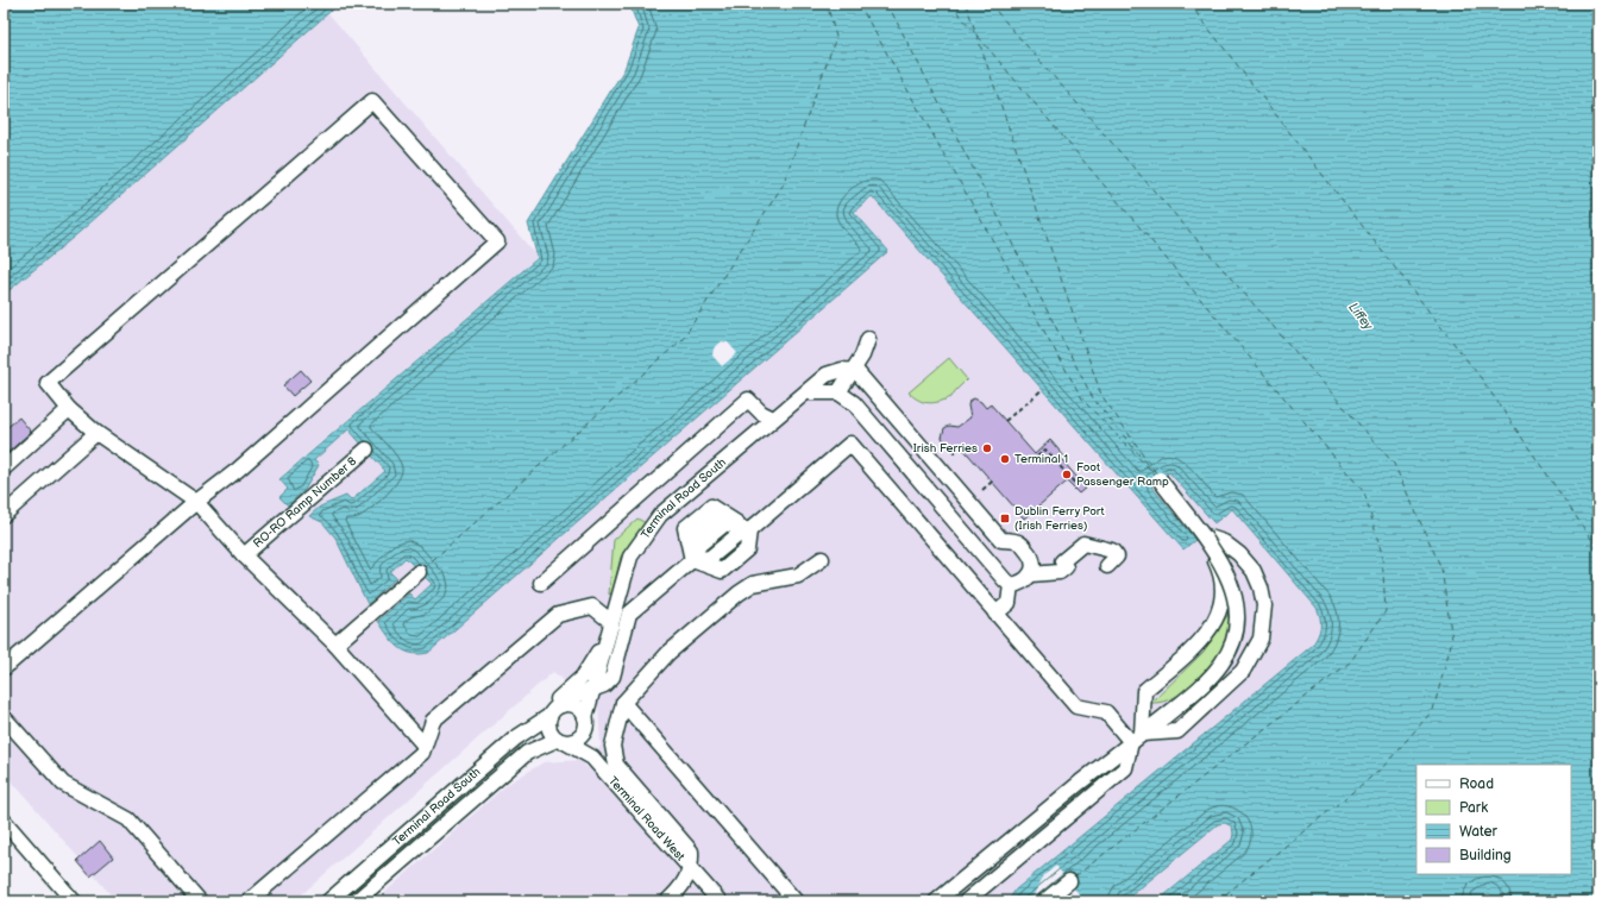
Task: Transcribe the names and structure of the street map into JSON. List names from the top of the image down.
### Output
{
  "streets": {
    "street": ["Terminal Road South", "RO-RO Ramp Number 8", "Terminal Road West"]
  },
  "crossings": [
    ["Terminal Road South", "Terminal Road West"]
  ],
  "water": ["Liffey"],
  "places": {
    "other": ["Irish Ferries", "Terminal 1", "Foot Passenger Ramp"],
    "transit": ["Dublin Ferry Port (Irish Ferries)"]
  },
  "legend": [
    "Road",
    "Park",
    "Water",
    "Building"
  ]
}
